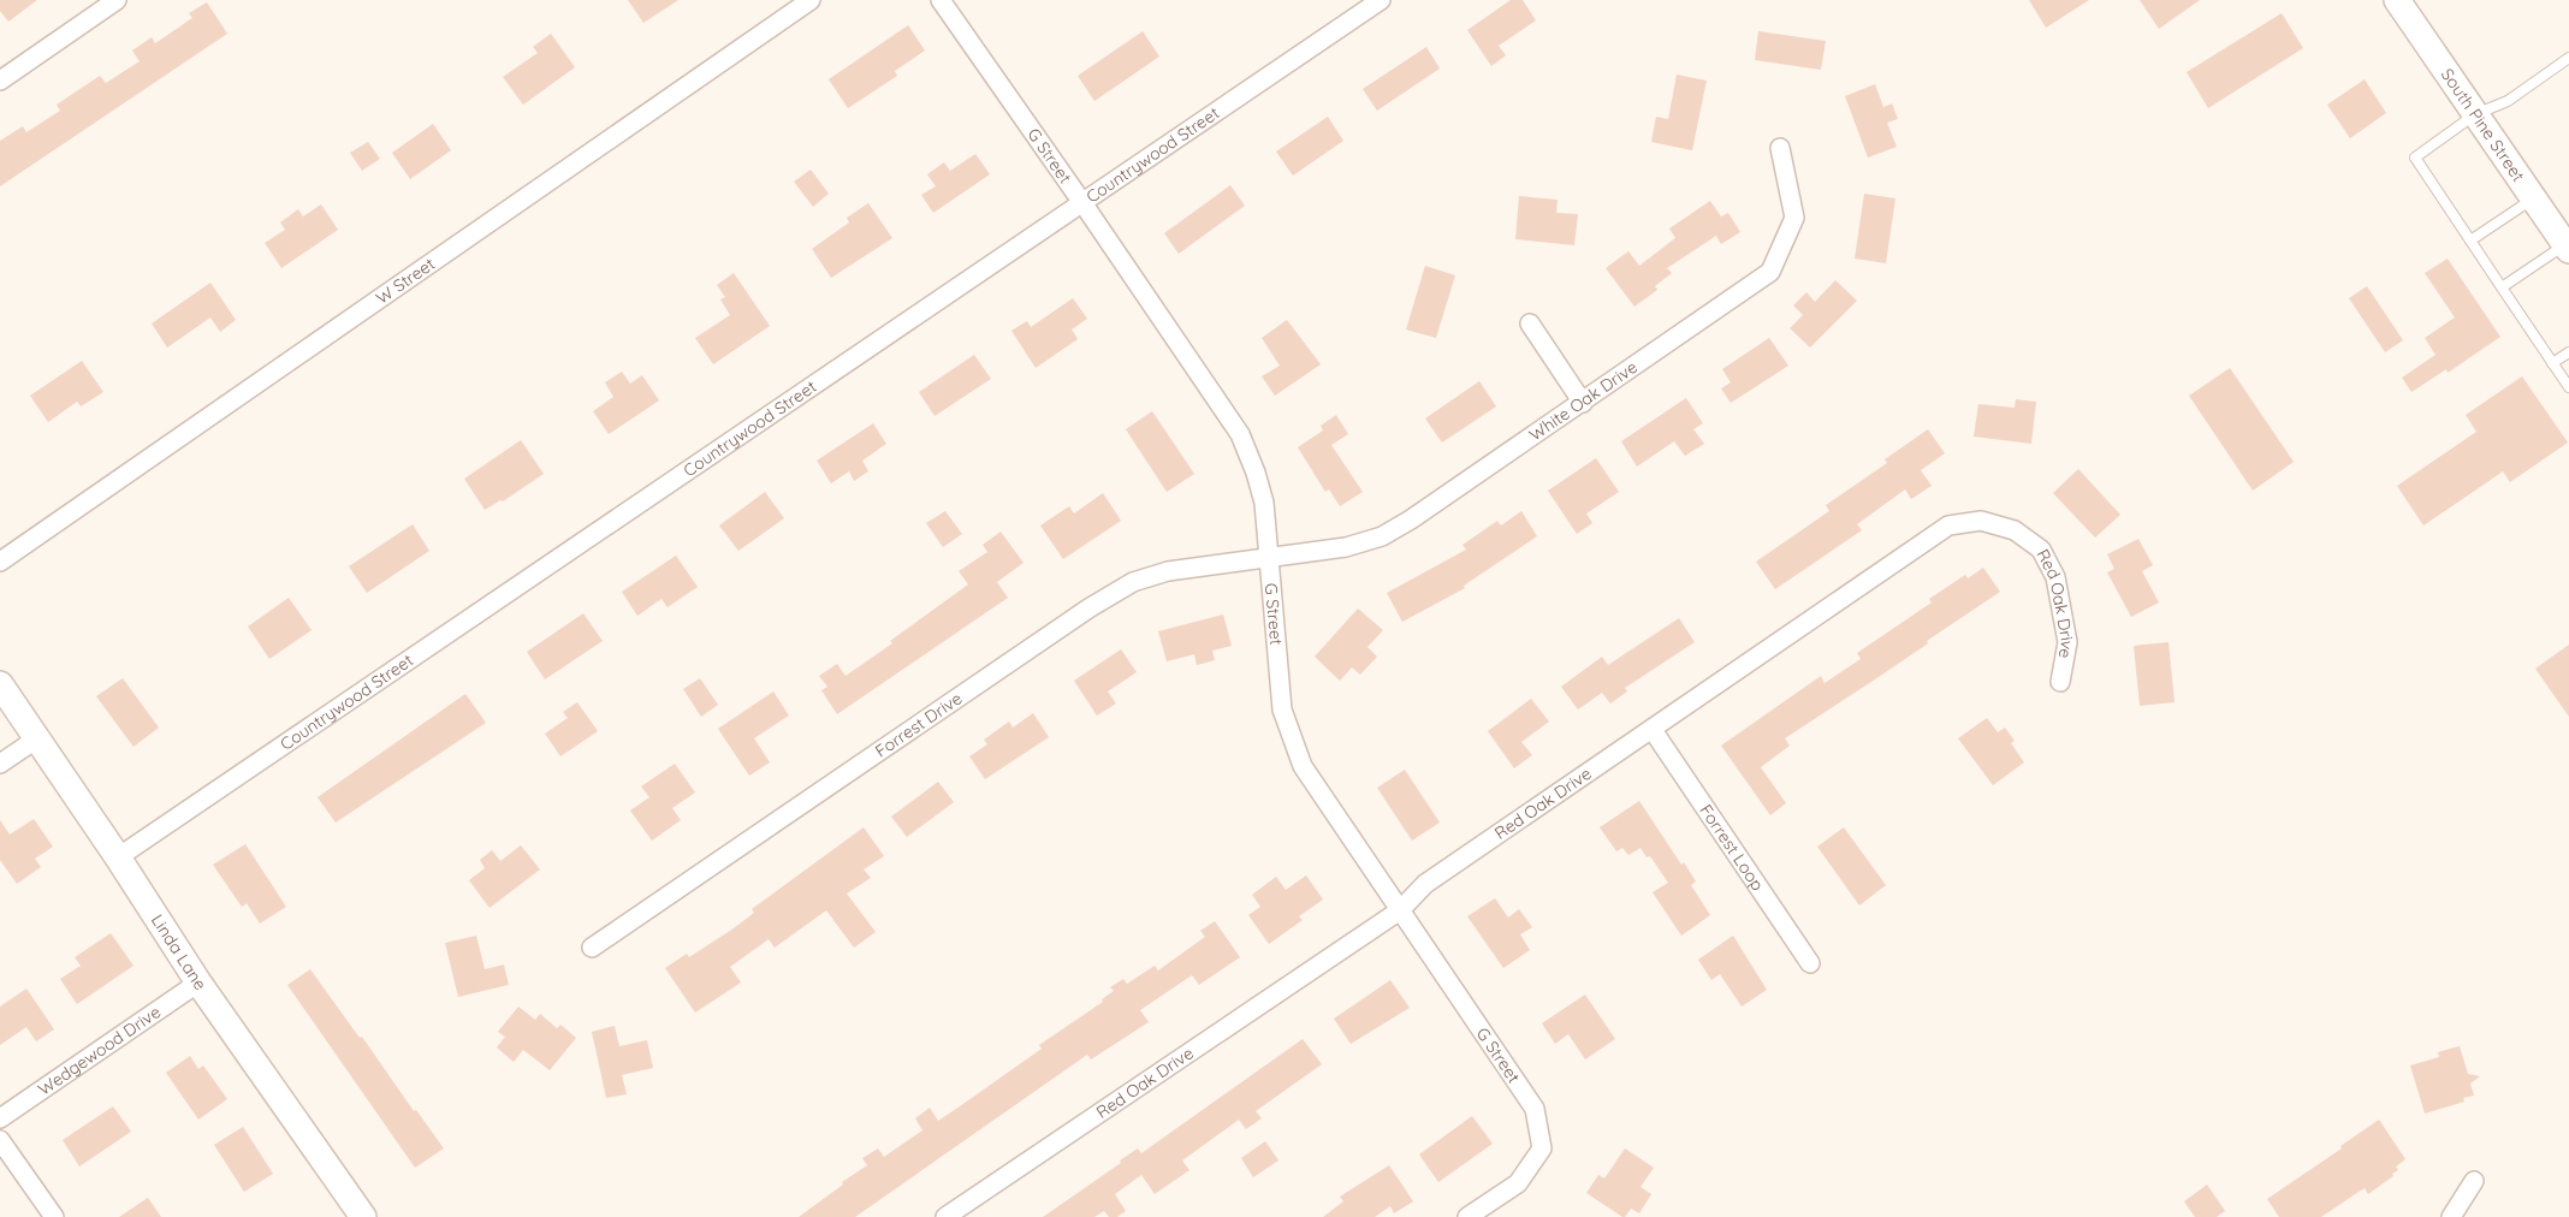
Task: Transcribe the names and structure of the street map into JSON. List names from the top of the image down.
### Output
{
  "streets": {
    "street": [
      "South Pine Street",
      "G Street",
      "Countrywood Street",
      "W Street",
      "White Oak Drive",
      "Red Oak Drive",
      "Forrest Drive",
      "Forrest Loop",
      "Linda Lane",
      "Wedgewood Drive"
    ]
  },
  "crossings": [
    ["G Street", "Countrywood Street"],
    ["G Street", "White Oak Drive"],
    ["G Street", "Red Oak Drive"],
    ["G Street", "Forrest Drive"],
    ["Countrywood Street", "Linda Lane"],
    ["White Oak Drive", "Forrest Drive"],
    ["Red Oak Drive", "Forrest Loop"],
    ["Linda Lane", "Wedgewood Drive"]
  ]
}
